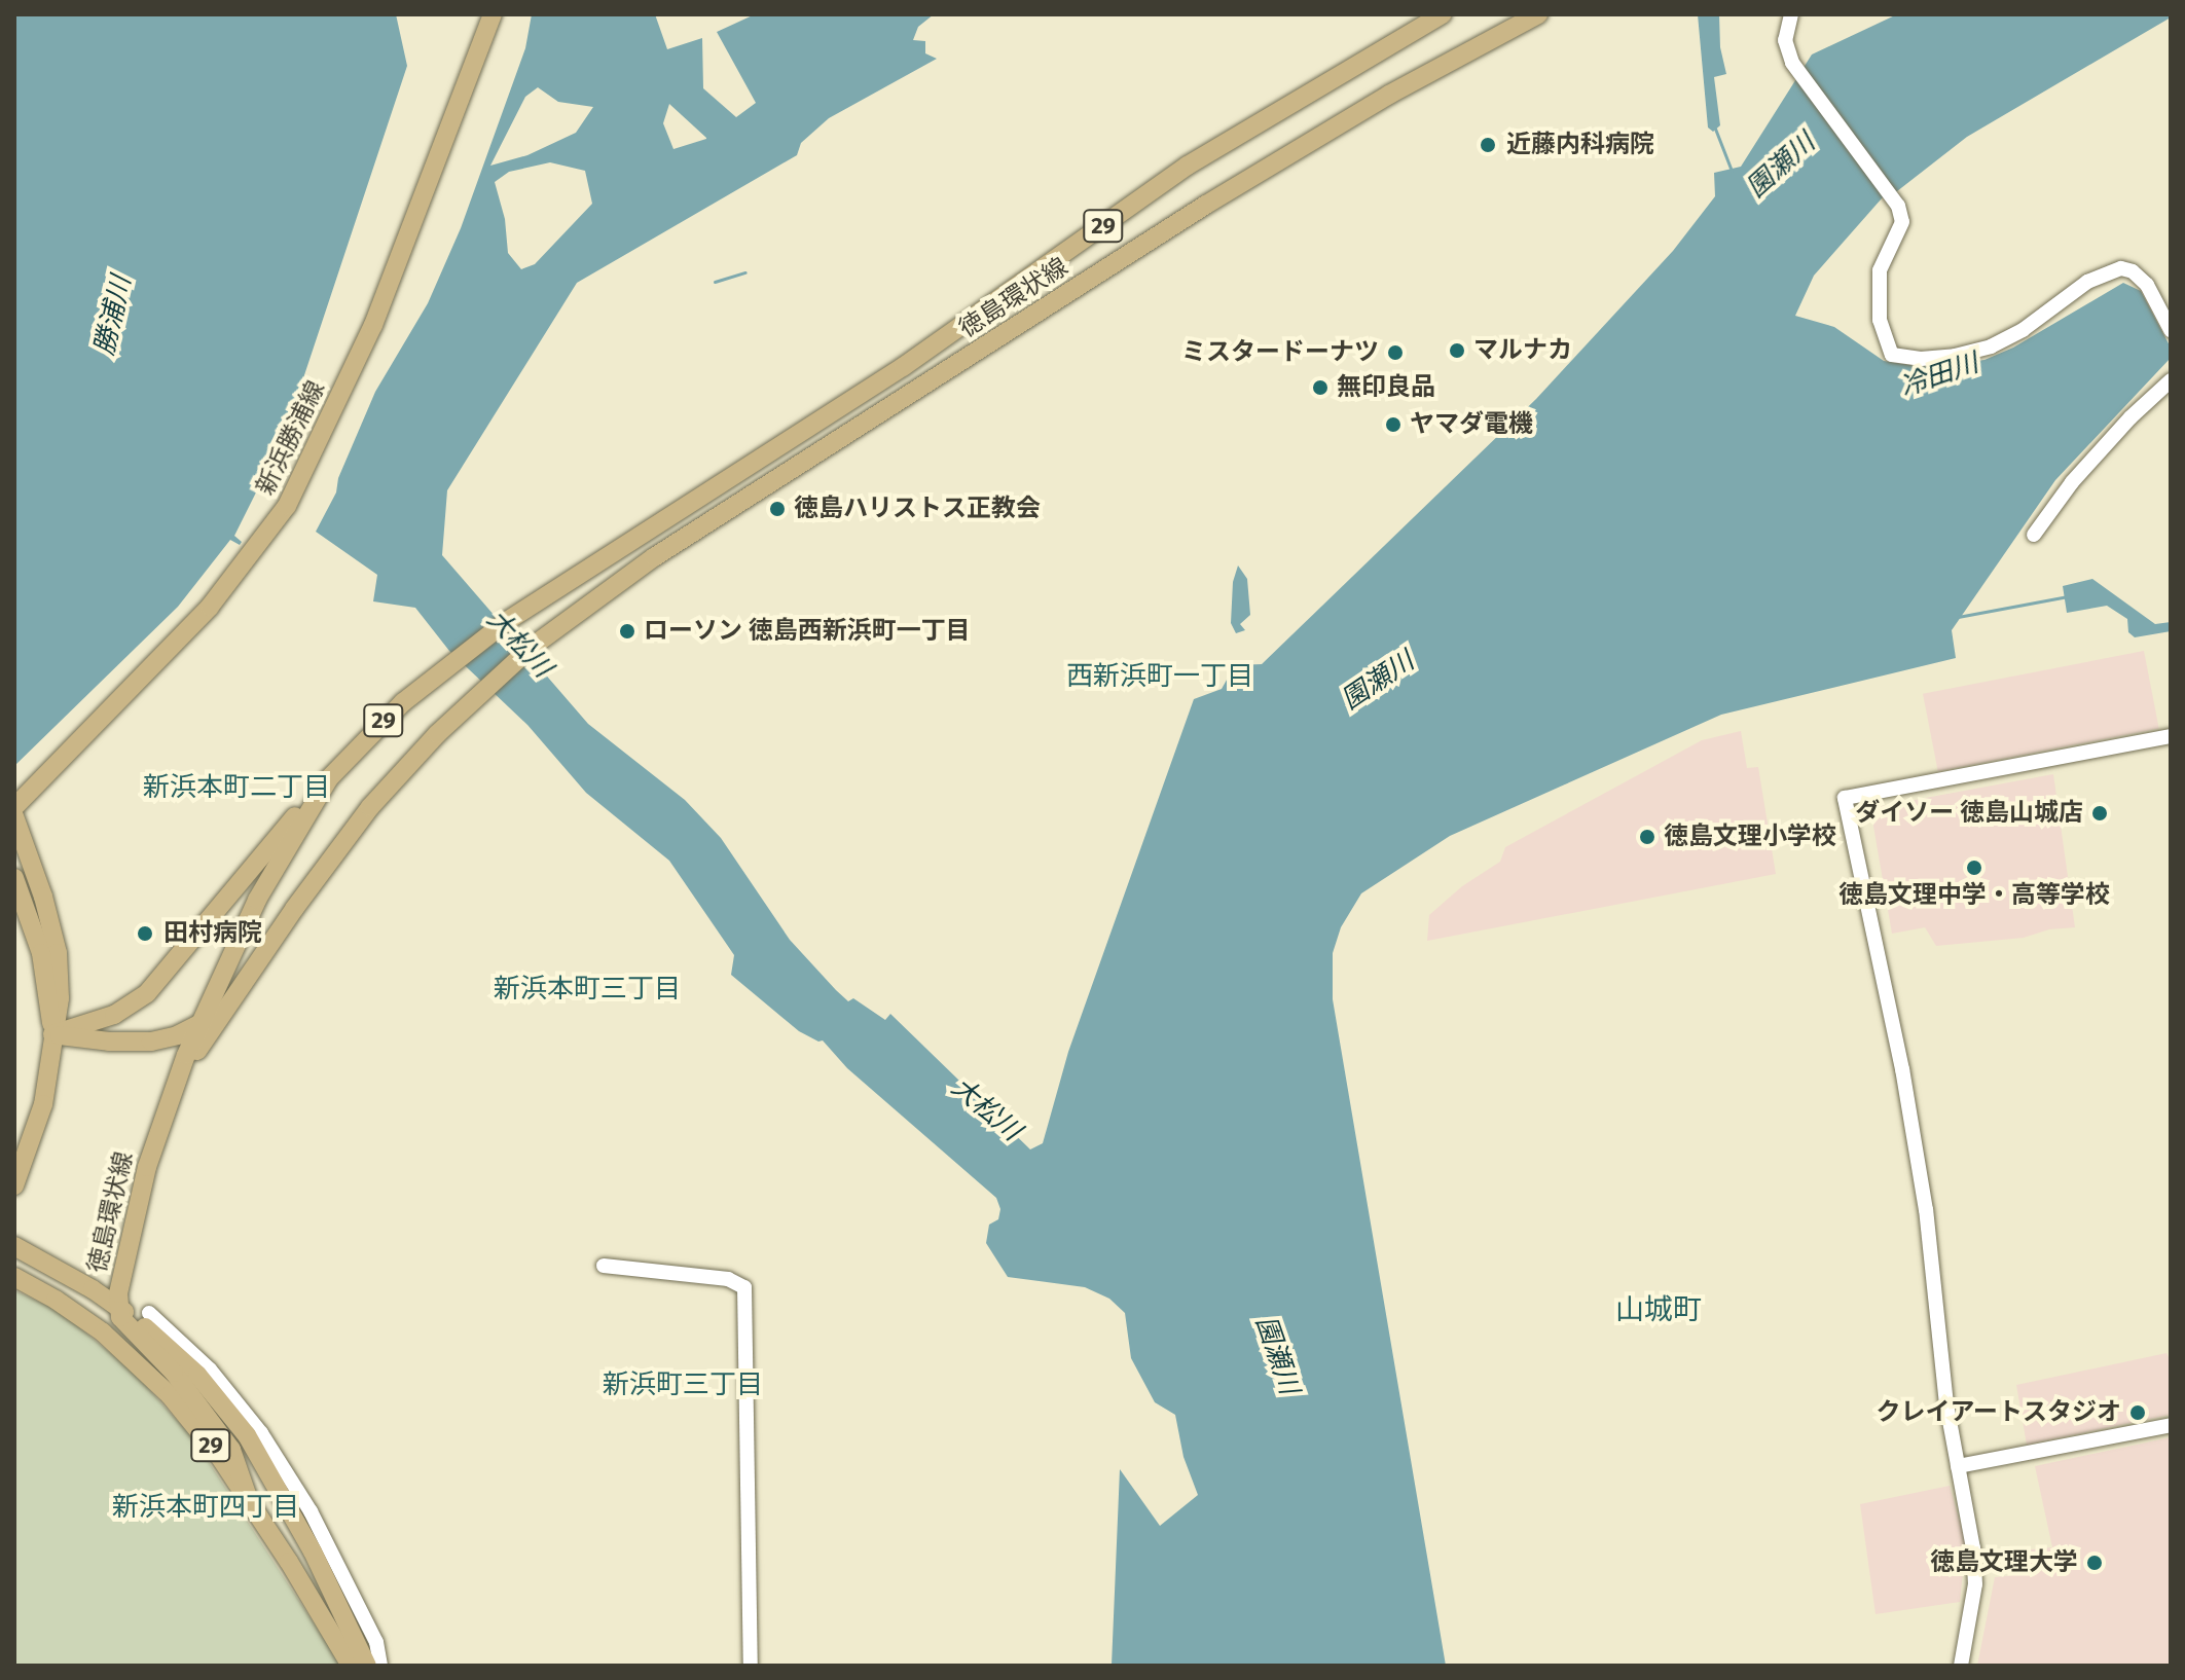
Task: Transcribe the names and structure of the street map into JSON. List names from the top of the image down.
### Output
{
  "streets": {
    "main road": ["29", "徳島環状線", "新浜勝浦線"]
  },
  "crossings": [
    ["29", "徳島環状線"]
  ],
  "districts": [
    "西新浜町一丁目",
    "新浜本町二丁目",
    "新浜本町三丁目",
    "山城町",
    "新浜町三丁目",
    "新浜本町四丁目"
  ],
  "water": [
    "園瀬川",
    "勝浦川",
    "冷田川",
    "大松川"
  ],
  "places": [
    "近藤内科病院",
    "マルナカ",
    "ミスタードーナツ",
    "無印良品",
    "ヤマダ電機",
    "徳島ハリストス正教会",
    "ローソン 徳島西新浜町一丁目",
    "ダイソー 徳島山城店",
    "徳島文理小学校",
    "徳島文理中学・高等学校",
    "田村病院",
    "クレイアートスタジオ",
    "徳島文理大学"
  ]
}
